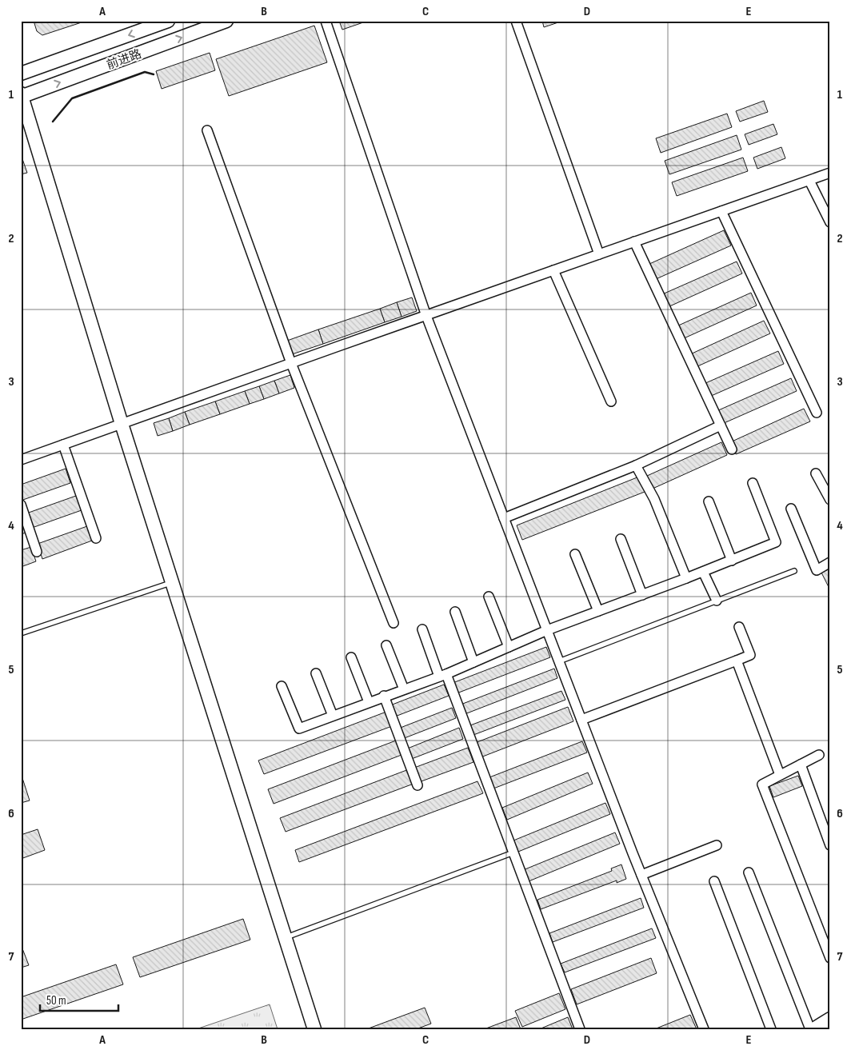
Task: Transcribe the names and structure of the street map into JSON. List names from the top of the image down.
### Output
{
  "streets": {
    "street": ["前进路"]
  },
  "scale_bar": "50 m",
  "grid": {
    "columns": [
      "A",
      "B",
      "C",
      "D",
      "E"
    ],
    "rows": [
      "1",
      "2",
      "3",
      "4",
      "5",
      "6",
      "7"
    ]
  }
}
